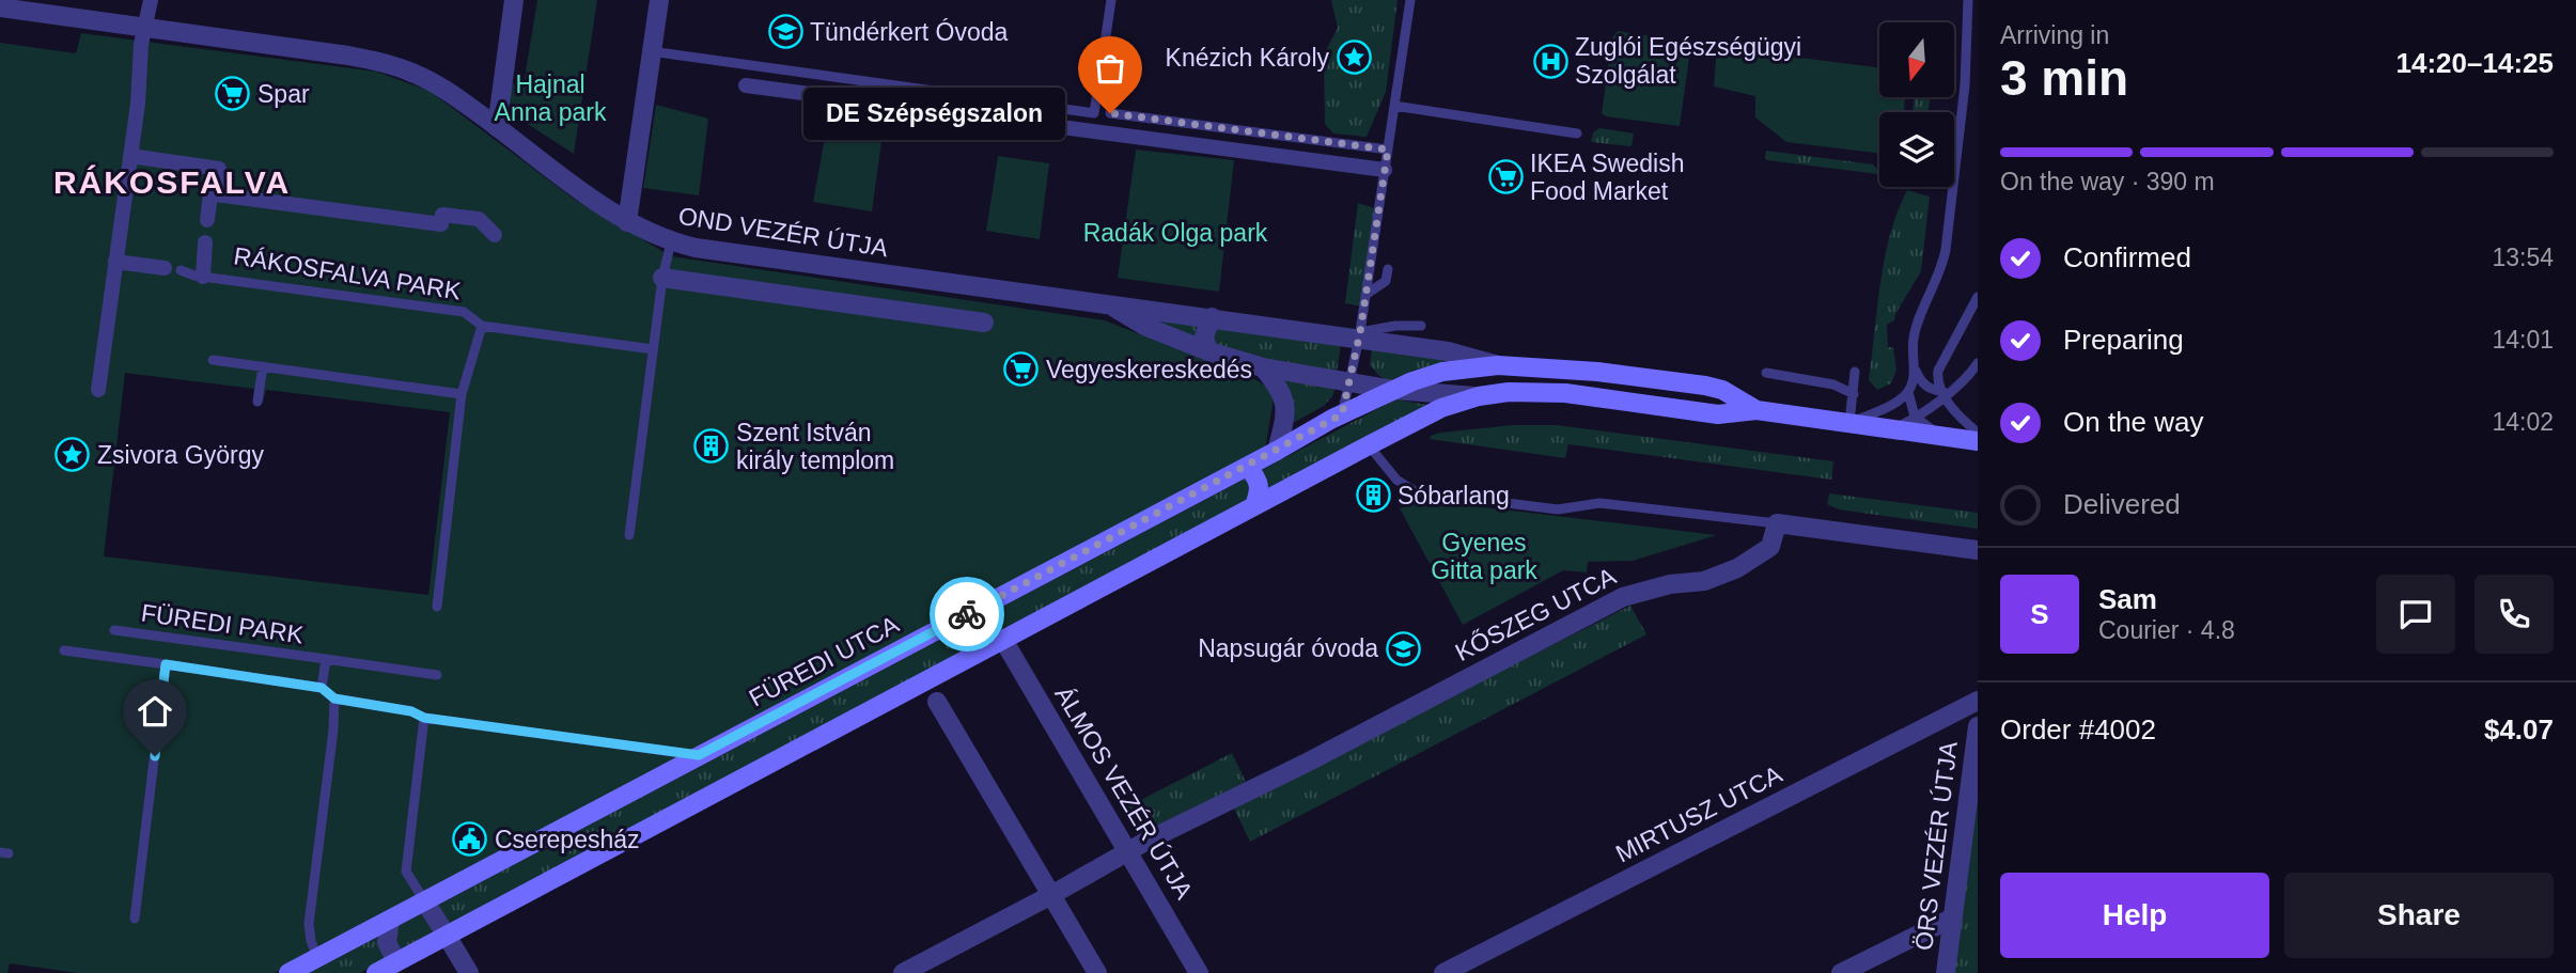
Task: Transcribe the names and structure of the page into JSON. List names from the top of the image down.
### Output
{
  "streets": {
    "main road": ["FÜREDI UTCA"],
    "street": [
      "OND VEZÉR ÚTJA",
      "RÁKOSFALVA PARK",
      "KŐSZEG UTCA",
      "ÁLMOS VEZÉR ÚTJA",
      "MIRTUSZ UTCA",
      "ÖRS VEZÉR ÚTJA"
    ],
    "lane": ["FÜREDI PARK"]
  },
  "crossings": [
    ["OND VEZÉR ÚTJA", "FÜREDI UTCA"],
    ["KŐSZEG UTCA", "ÁLMOS VEZÉR ÚTJA"]
  ],
  "districts": ["RÁKOSFALVA"],
  "parks": ["Hajnal Anna park", "Radák Olga park", "Gyenes Gitta park"],
  "places": {
    "school or university": ["Tündérkert Óvoda", "Napsugár óvoda"],
    "place": ["Knézich Károly", "Zsivora György"],
    "hospital": ["Zuglói Egészségügyi Szolgálat"],
    "supermarket": ["Spar", "IKEA Swedish Food Market", "Vegyeskereskedés"],
    "other": ["DE Szépségszalon"],
    "building": ["Szent István király templom", "Sóbarlang"],
    "public building": ["Cserepesház"]
  },
  "north": "bottom",
  "page": {
    "heading": ["3 min", "Arriving in", "14:20–14:25"],
    "panel": [
      "Sam",
      "Courier · 4.8",
      "Order #4002",
      "$4.07"
    ],
    "bubble": "DE Szépségszalon",
    "bar": "On the way · 390 m",
    "list": [
      ["Confirmed", "13:54"],
      ["Preparing", "14:01"],
      ["On the way", "14:02"],
      "Delivered"
    ],
    "round": "S",
    "buttons": ["Help", "Share"]
  }
}
